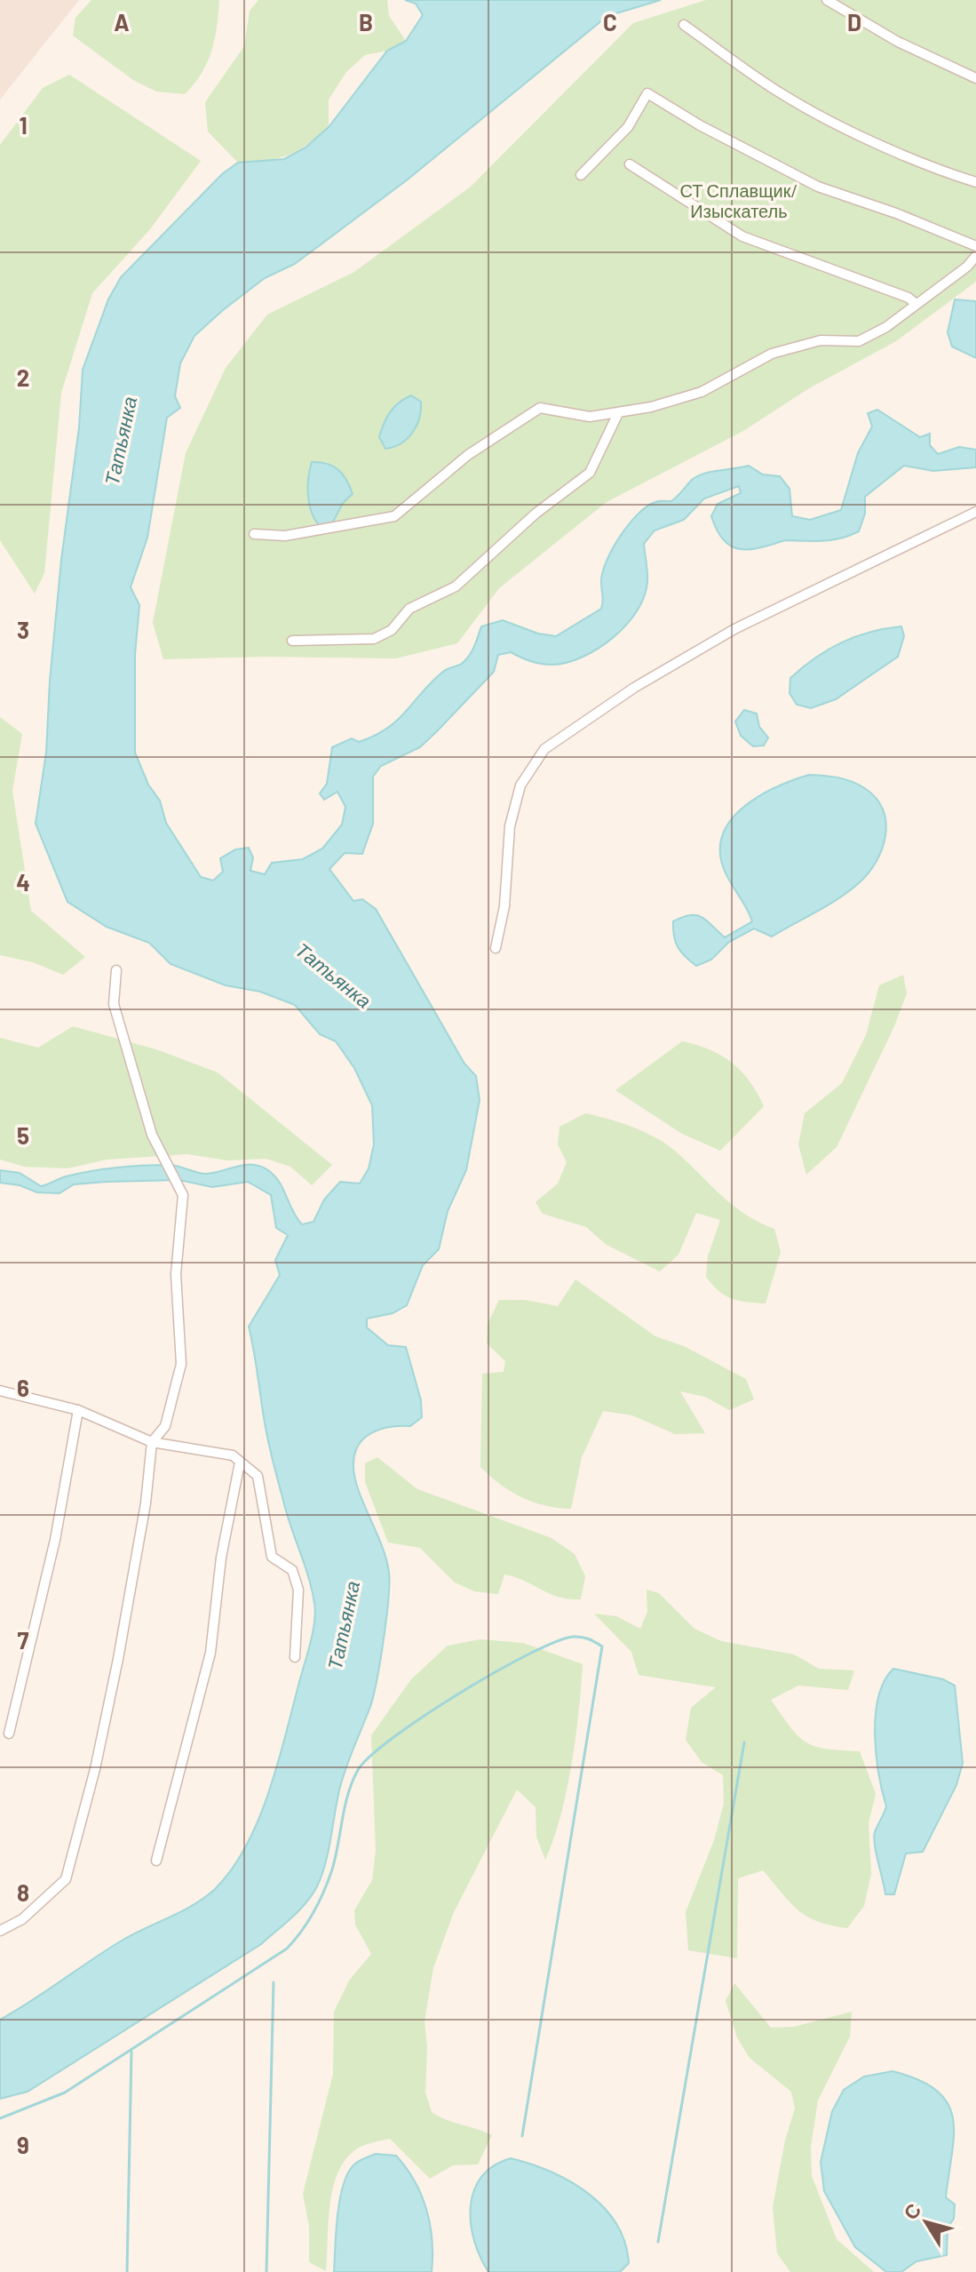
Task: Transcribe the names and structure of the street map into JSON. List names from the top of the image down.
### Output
{
  "water": ["Татьянка"],
  "parks": ["СТ Сплавщик/ Изыскатель"],
  "north": "top left",
  "grid": {
    "columns": [
      "A",
      "B",
      "C",
      "D"
    ],
    "rows": [
      "1",
      "2",
      "3",
      "4",
      "5",
      "6",
      "7",
      "8",
      "9"
    ]
  }
}
